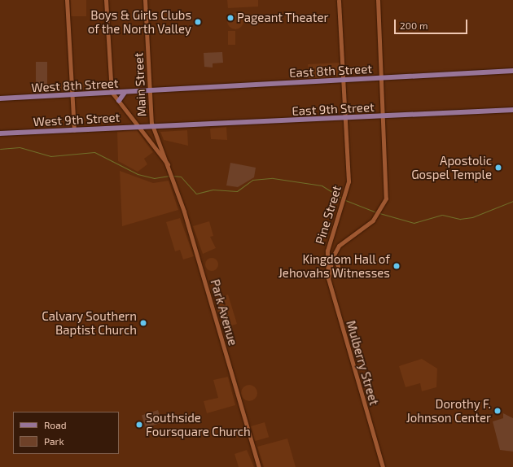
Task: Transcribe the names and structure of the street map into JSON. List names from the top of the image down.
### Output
{
  "streets": {
    "main road": [
      "East 8th Street",
      "West 8th Street",
      "East 9th Street",
      "West 9th Street"
    ],
    "street": [
      "Main Street",
      "Pine Street",
      "Park Avenue",
      "Mulberry Street"
    ]
  },
  "crossings": [
    ["East 8th Street", "Main Street"],
    ["East 8th Street", "West 8th Street"],
    ["East 8th Street", "Pine Street"],
    ["Main Street", "West 8th Street"],
    ["Main Street", "East 9th Street"],
    ["Main Street", "West 9th Street"],
    ["Main Street", "Park Avenue"],
    ["East 9th Street", "West 9th Street"],
    ["East 9th Street", "Pine Street"],
    ["East 9th Street", "Mulberry Street"],
    ["Pine Street", "Mulberry Street"]
  ],
  "places": [
    "Pageant Theater",
    "Boys & Girls Clubs of the North Valley",
    "Apostolic Gospel Temple",
    "Kingdom Hall of Jehovahs Witnesses",
    "Calvary Southern Baptist Church",
    "Dorothy F. Johnson Center",
    "Southside Foursquare Church"
  ],
  "legend": ["Road", "Park"],
  "scale_bar": "200 m"
}
